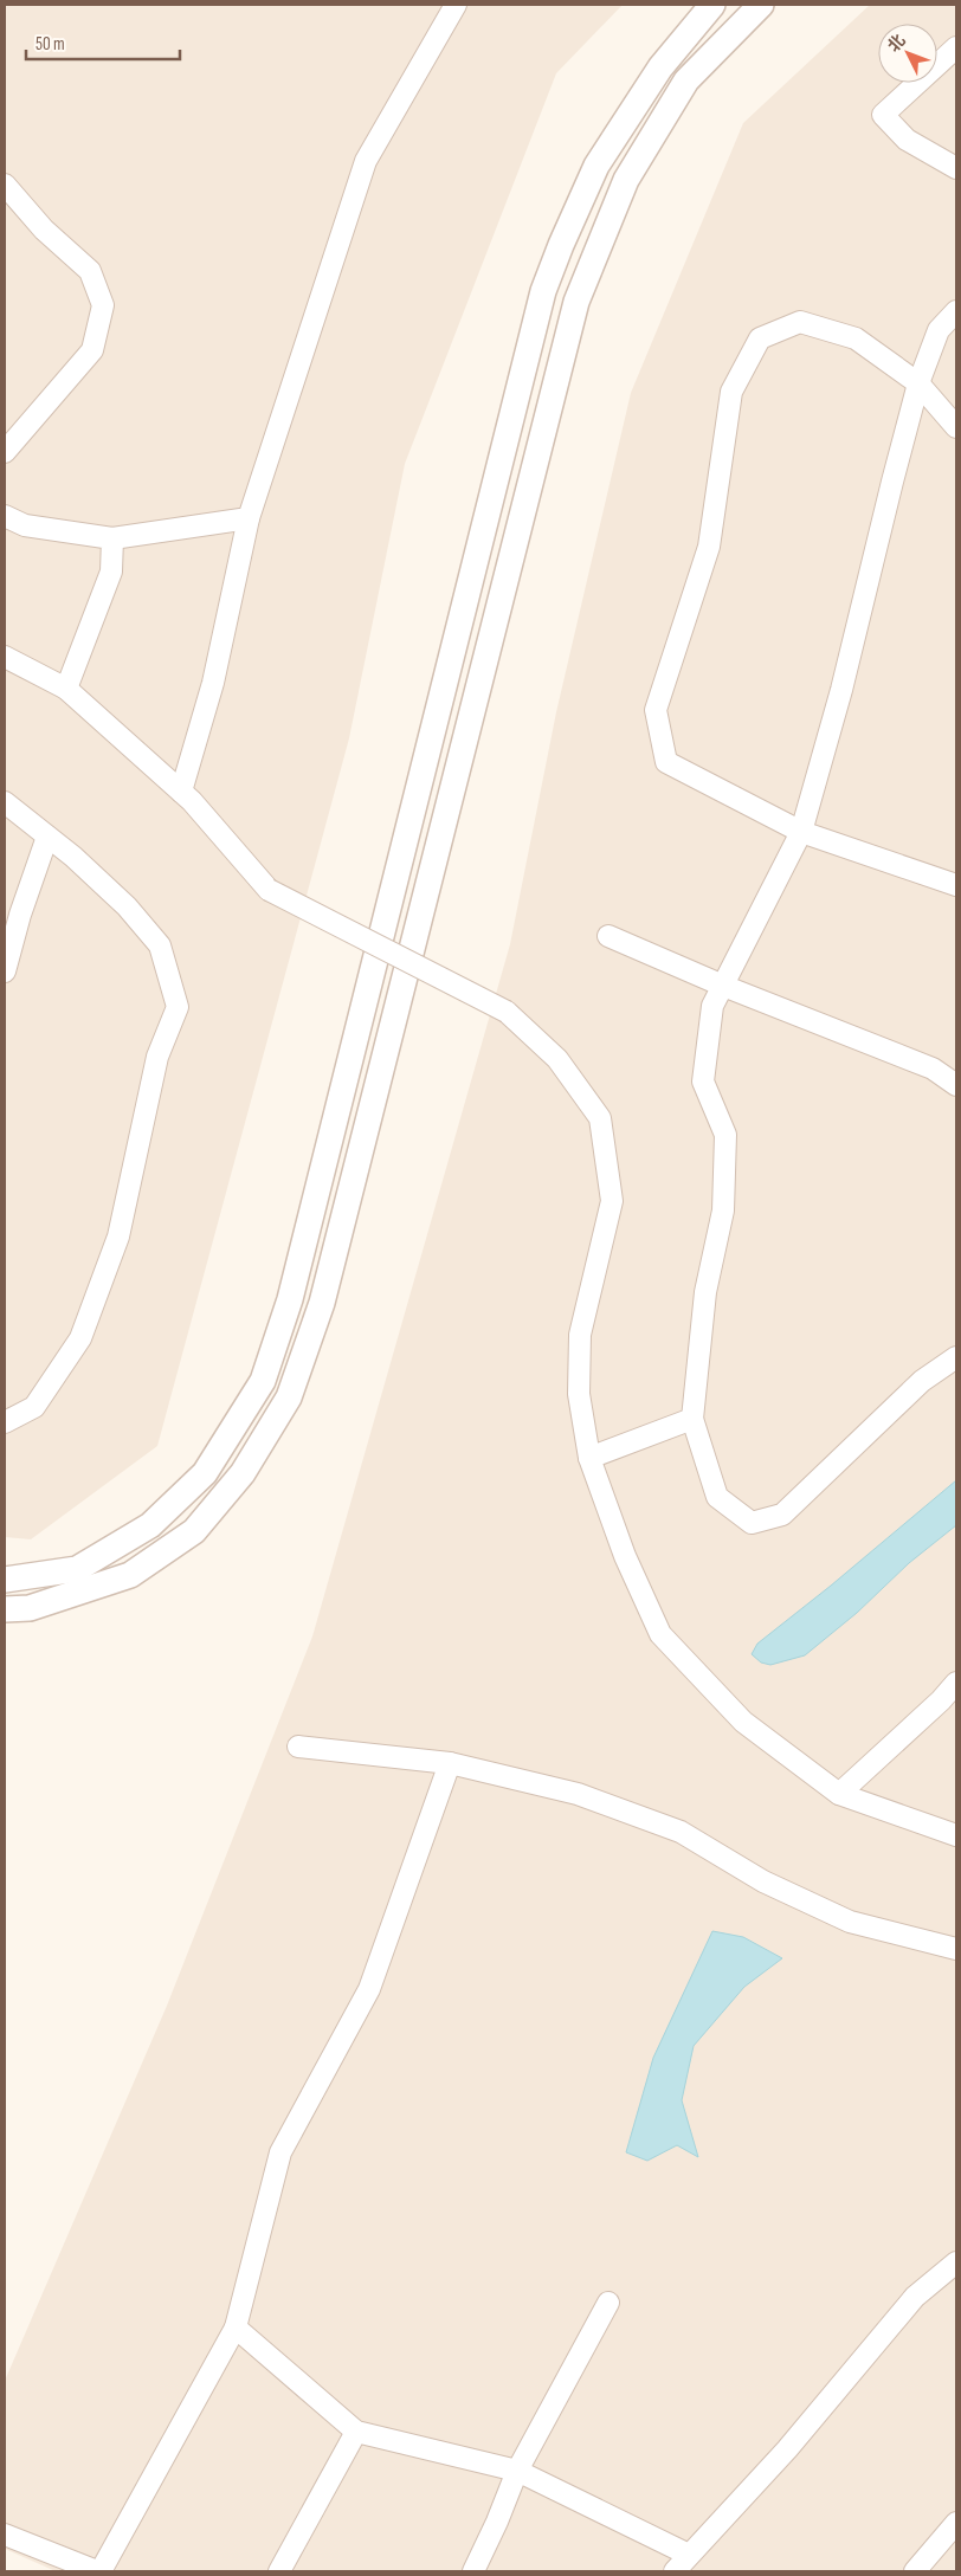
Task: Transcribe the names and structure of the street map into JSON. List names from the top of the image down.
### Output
{
  "scale_bar": "50 m",
  "north": "top left"
}
